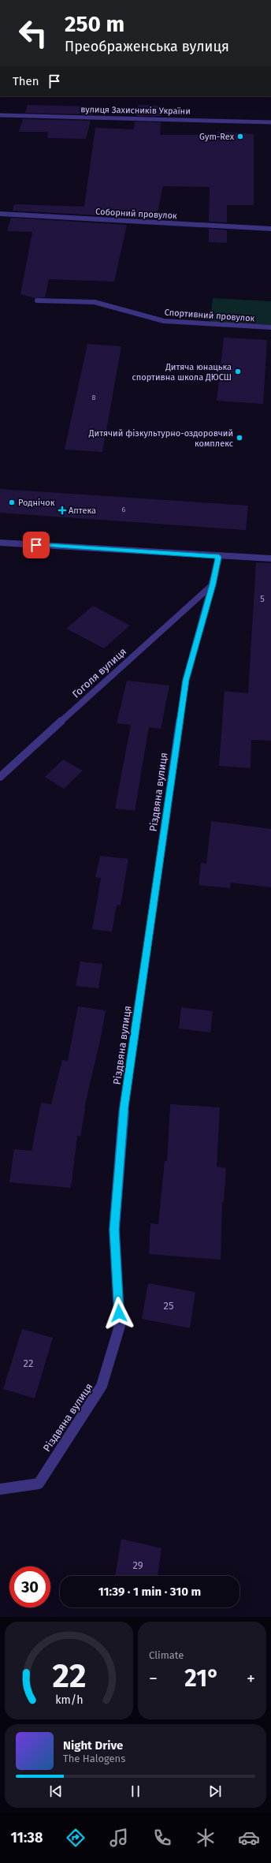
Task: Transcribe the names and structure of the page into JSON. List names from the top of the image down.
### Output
{
  "streets": {
    "street": [
      "вулиця Захисників України",
      "Соборний провулок",
      "Спортивний провулок",
      "Гоголя вулиця",
      "Різдвяна вулиця"
    ]
  },
  "crossings": [
    ["Гоголя вулиця", "Різдвяна вулиця"]
  ],
  "places": {
    "other": [
      "Gym-Rex",
      "Дитяча юнацька спортивна школа ДЮСШ",
      "Дитячий фізкультурно-оздоровчий комплекс",
      "Роднічок"
    ],
    "health": ["Аптека"]
  },
  "house_numbers": [
    "8",
    "6",
    "5",
    "25",
    "22",
    "29"
  ],
  "page": {
    "turn": ["250 m", "Преображенська вулиця"],
    "then": "Then",
    "limit": "30",
    "trip": "11:39 · 1 min · 310 m",
    "tile": "Climate",
    "heat": ["−", "21°", "+"],
    "song": ["Night Drive", "The Halogens"],
    "tabs": "11:38",
    "gauge": ["22", "km/h"]
  }
}
